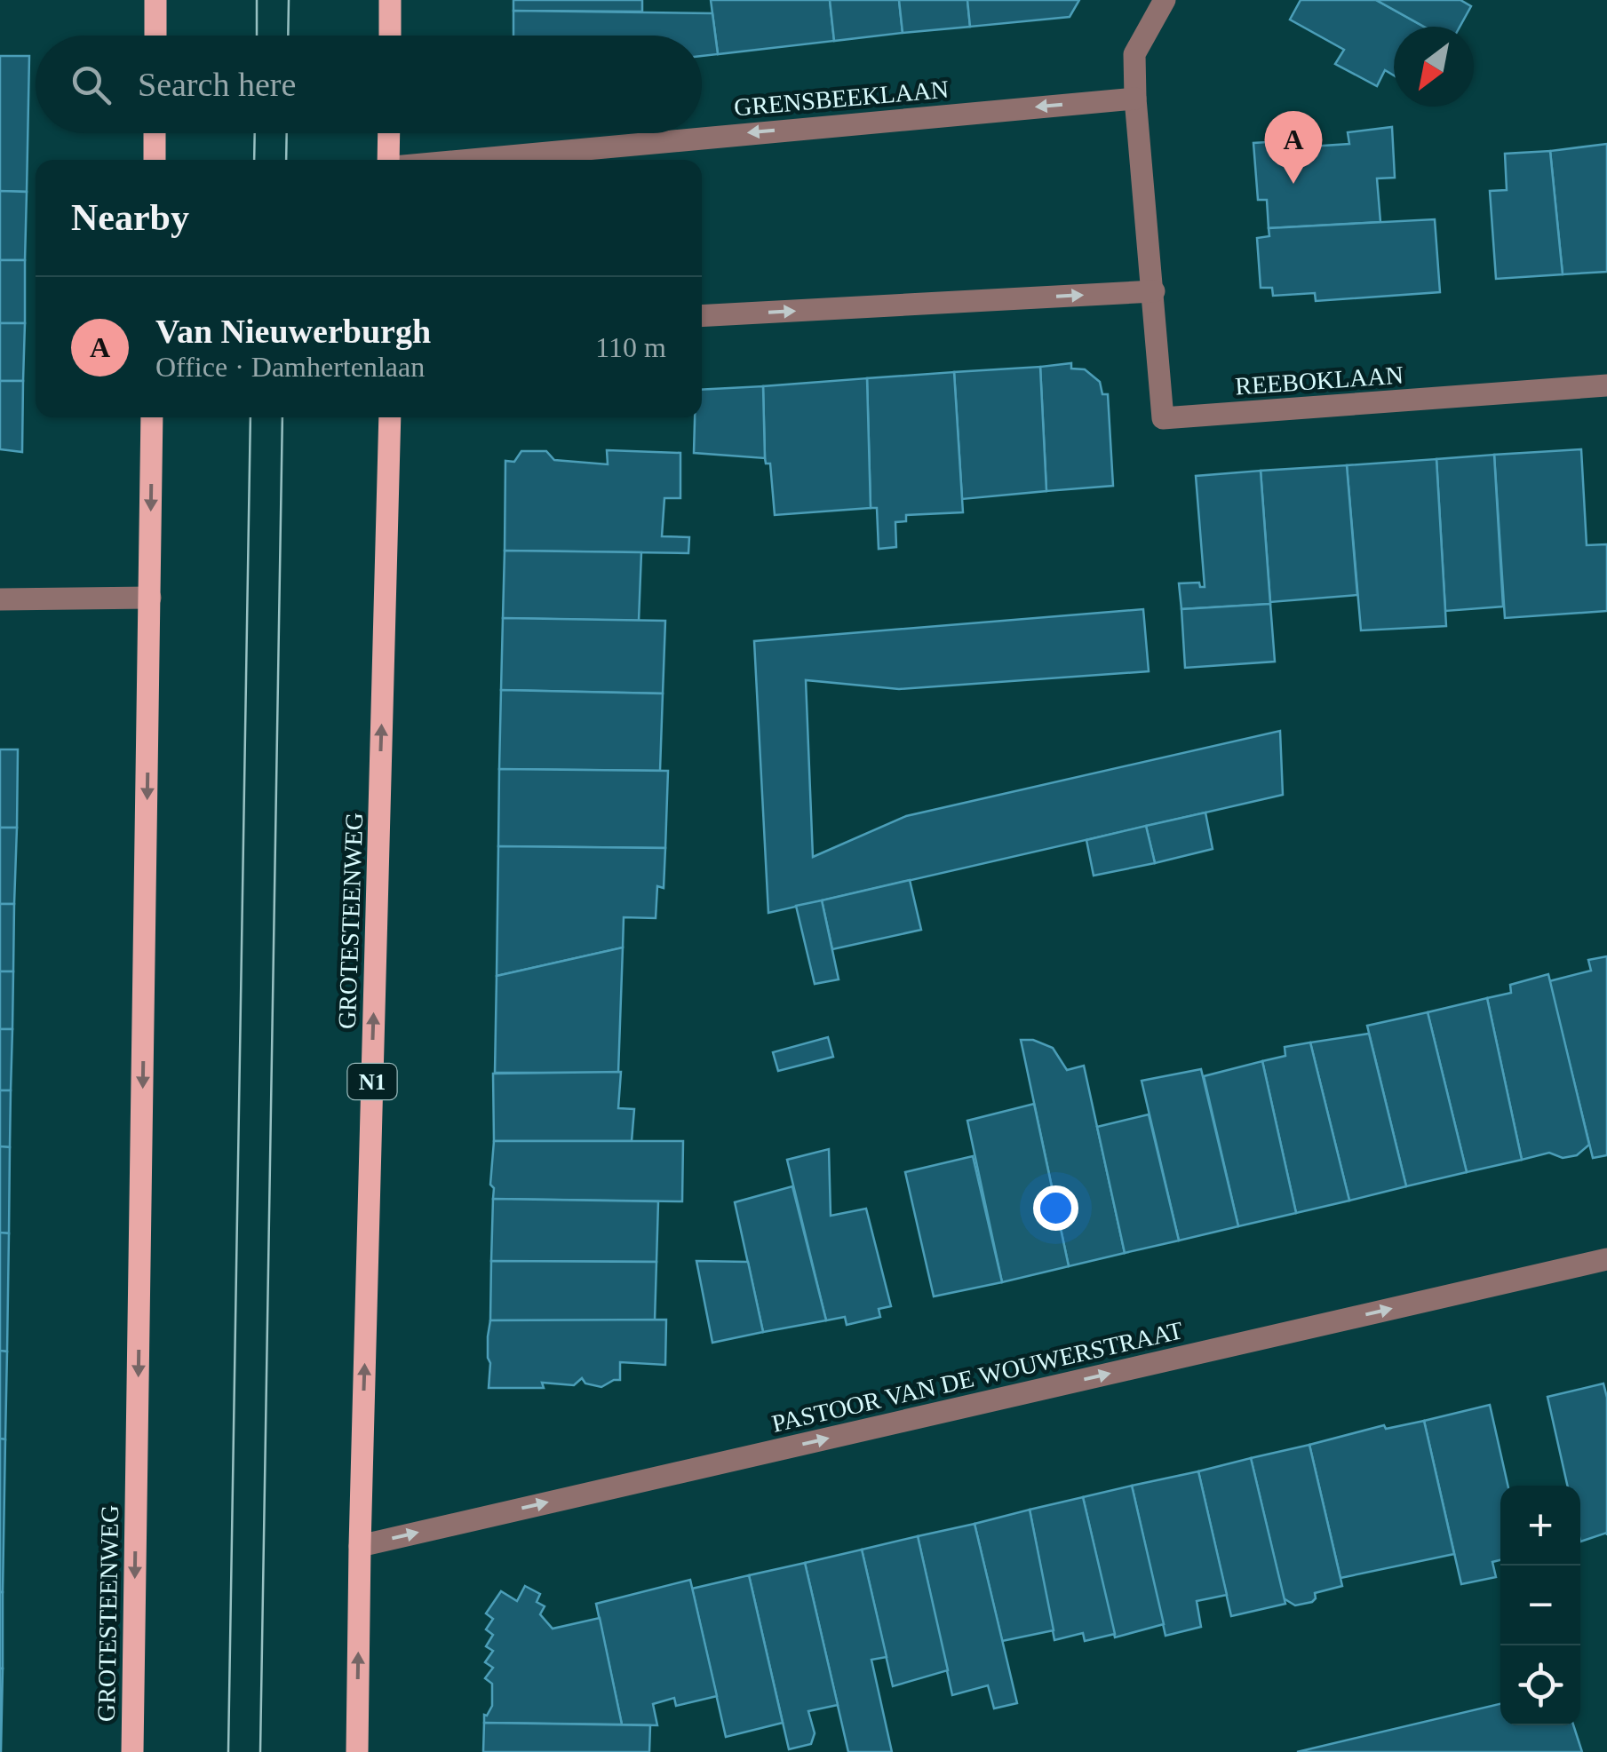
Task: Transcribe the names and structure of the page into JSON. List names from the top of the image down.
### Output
{
  "streets": {
    "main road": ["GROTESTEENWEG", "N1"],
    "street": ["GRENSBEEKLAAN", "REEBOKLAAN", "PASTOOR VAN DE WOUWERSTRAAT"]
  },
  "crossings": [
    ["GROTESTEENWEG", "PASTOOR VAN DE WOUWERSTRAAT"]
  ],
  "one_way": ["PASTOOR VAN DE WOUWERSTRAAT"],
  "north": "bottom left",
  "page": {
    "search": "Search here",
    "pins": "A",
    "heading": "Nearby",
    "list": [
      {
        "mark": "A",
        "name": "Van Nieuwerburgh",
        "note": "Office · Damhertenlaan",
        "value": "110 m"
      }
    ],
    "map_buttons": ["+", "−"]
  }
}
